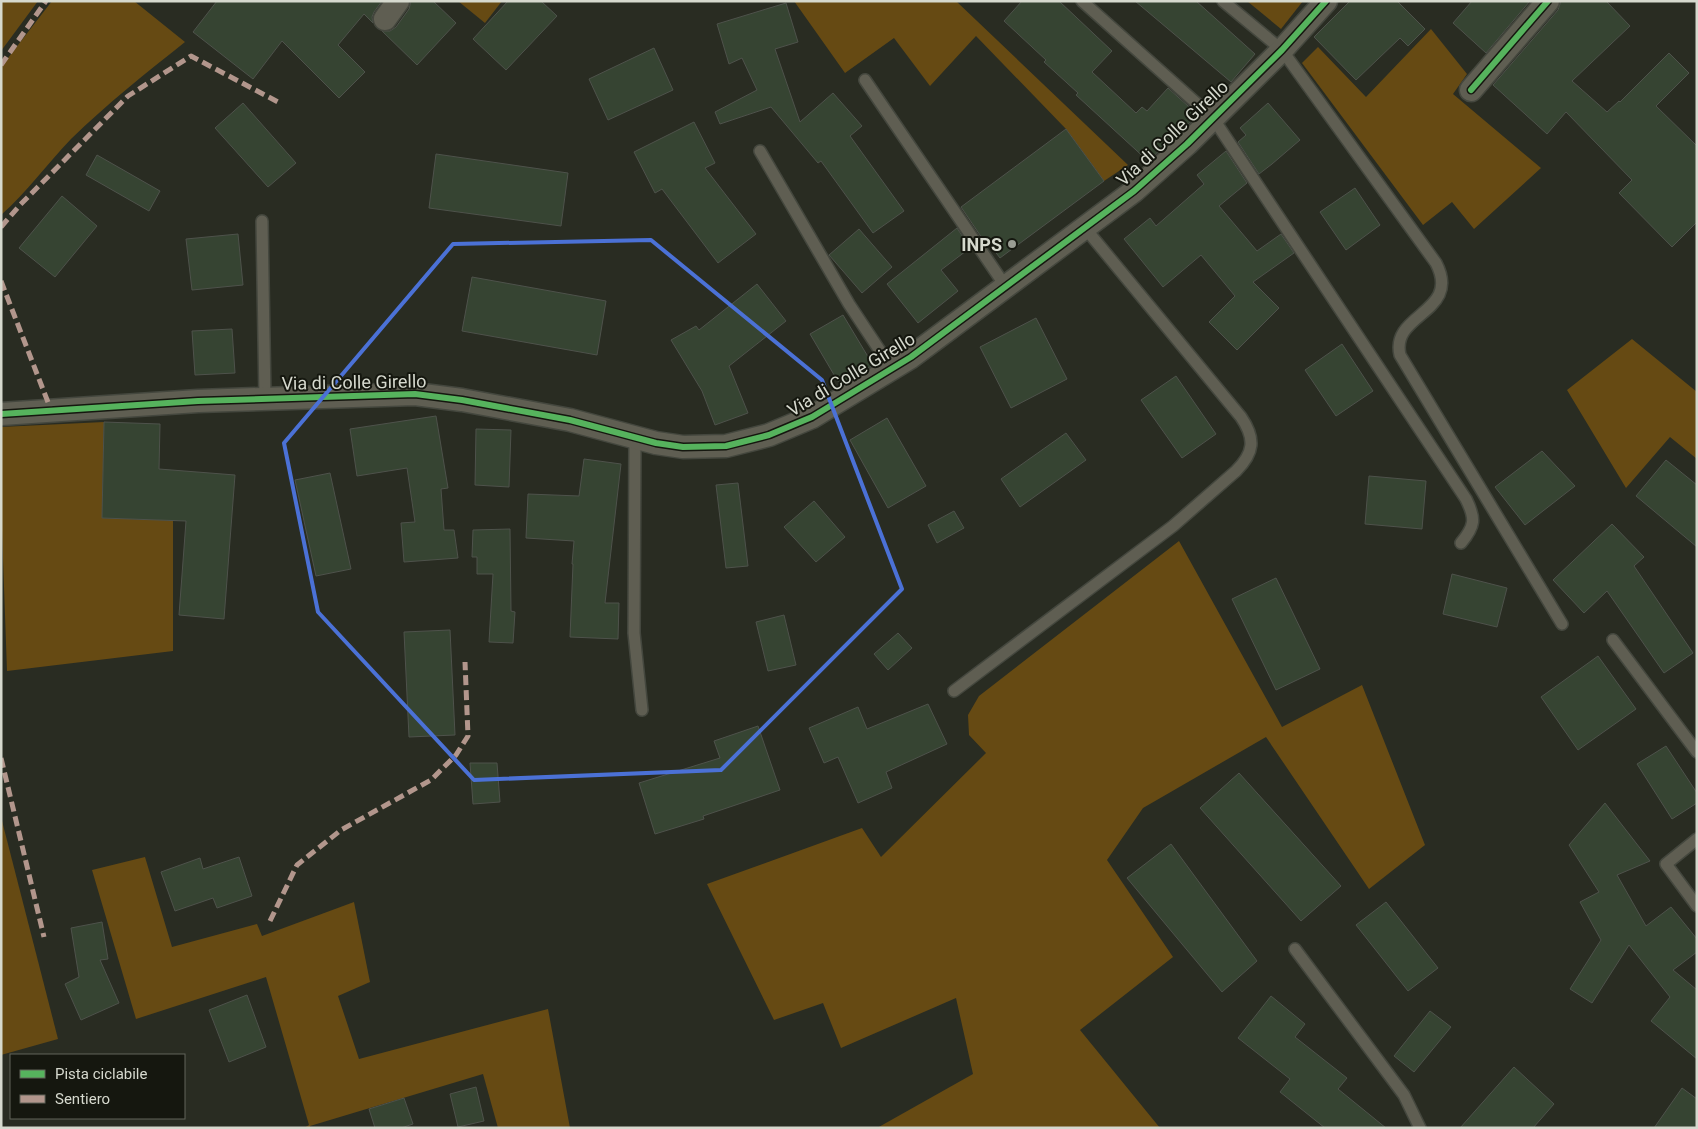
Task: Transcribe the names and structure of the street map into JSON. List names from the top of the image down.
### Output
{
  "streets": {
    "street": ["Via di Colle Girello"]
  },
  "places": ["INPS"],
  "legend": ["Pista ciclabile", "Sentiero"]
}
